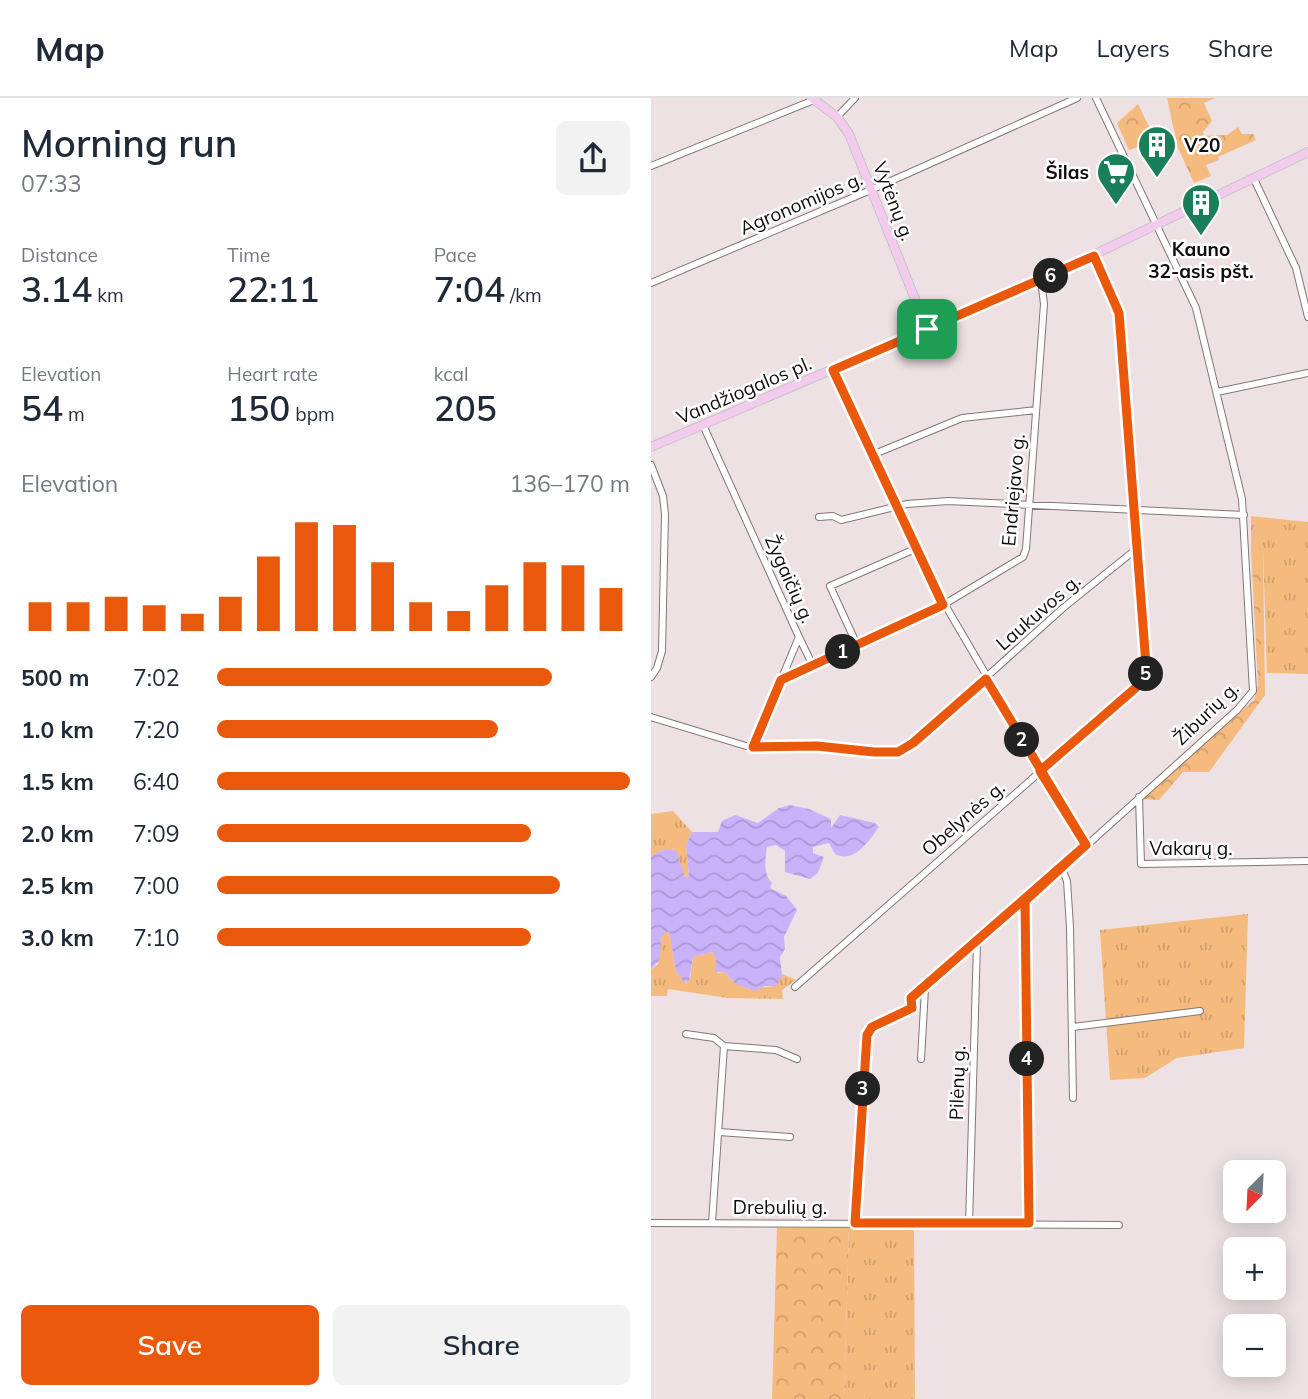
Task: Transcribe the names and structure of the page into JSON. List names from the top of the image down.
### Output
{
  "streets": {
    "main road": ["Vytėnų g.", "Vandžiogalos pl."],
    "street": [
      "Agronomijos g.",
      "Endriejavo g.",
      "Žygaičių g.",
      "Laukuvos g.",
      "Žiburių g.",
      "Obelynės g.",
      "Vakarų g.",
      "Pilėnų g.",
      "Drebulių g."
    ]
  },
  "crossings": [
    ["Vytėnų g.", "Agronomijos g."],
    ["Vytėnų g.", "Vandžiogalos pl."],
    ["Vandžiogalos pl.", "Endriejavo g."],
    ["Vandžiogalos pl.", "Žygaičių g."],
    ["Vandžiogalos pl.", "Žiburių g."],
    ["Vandžiogalos pl.", "Obelynės g."],
    ["Endriejavo g.", "Žygaičių g."],
    ["Žygaičių g.", "Laukuvos g."],
    ["Laukuvos g.", "Obelynės g."],
    ["Žiburių g.", "Vakarų g."],
    ["Žiburių g.", "Pilėnų g."],
    ["Žiburių g.", "Drebulių g."],
    ["Pilėnų g.", "Drebulių g."]
  ],
  "places": {
    "building": ["V20", "Kauno 32-asis pšt."],
    "supermarket": ["Šilas"]
  },
  "north": "bottom left",
  "page": {
    "header": "Map",
    "nav": ["Map", "Layers", "Share"],
    "heading": ["Morning run", "07:33"],
    "stats": [
      ["Distance", "3.14 km"],
      ["Time", "22:11"],
      ["Pace", "7:04 /km"],
      ["Elevation", "54 m"],
      ["Heart rate", "150 bpm"],
      ["kcal", "205"]
    ],
    "pins": [
      "6",
      "1",
      "5",
      "2",
      "4",
      "3"
    ],
    "chart": ["Elevation", "136–170 m"],
    "list": [
      {
        "name": "500 m",
        "note": "7:02"
      },
      {
        "name": "1.0 km",
        "note": "7:20"
      },
      {
        "name": "1.5 km",
        "note": "6:40"
      },
      {
        "name": "2.0 km",
        "note": "7:09"
      },
      {
        "name": "2.5 km",
        "note": "7:00"
      },
      {
        "name": "3.0 km",
        "note": "7:10"
      }
    ],
    "map_buttons": ["+", "−"],
    "buttons": ["Save", "Share"]
  }
}
